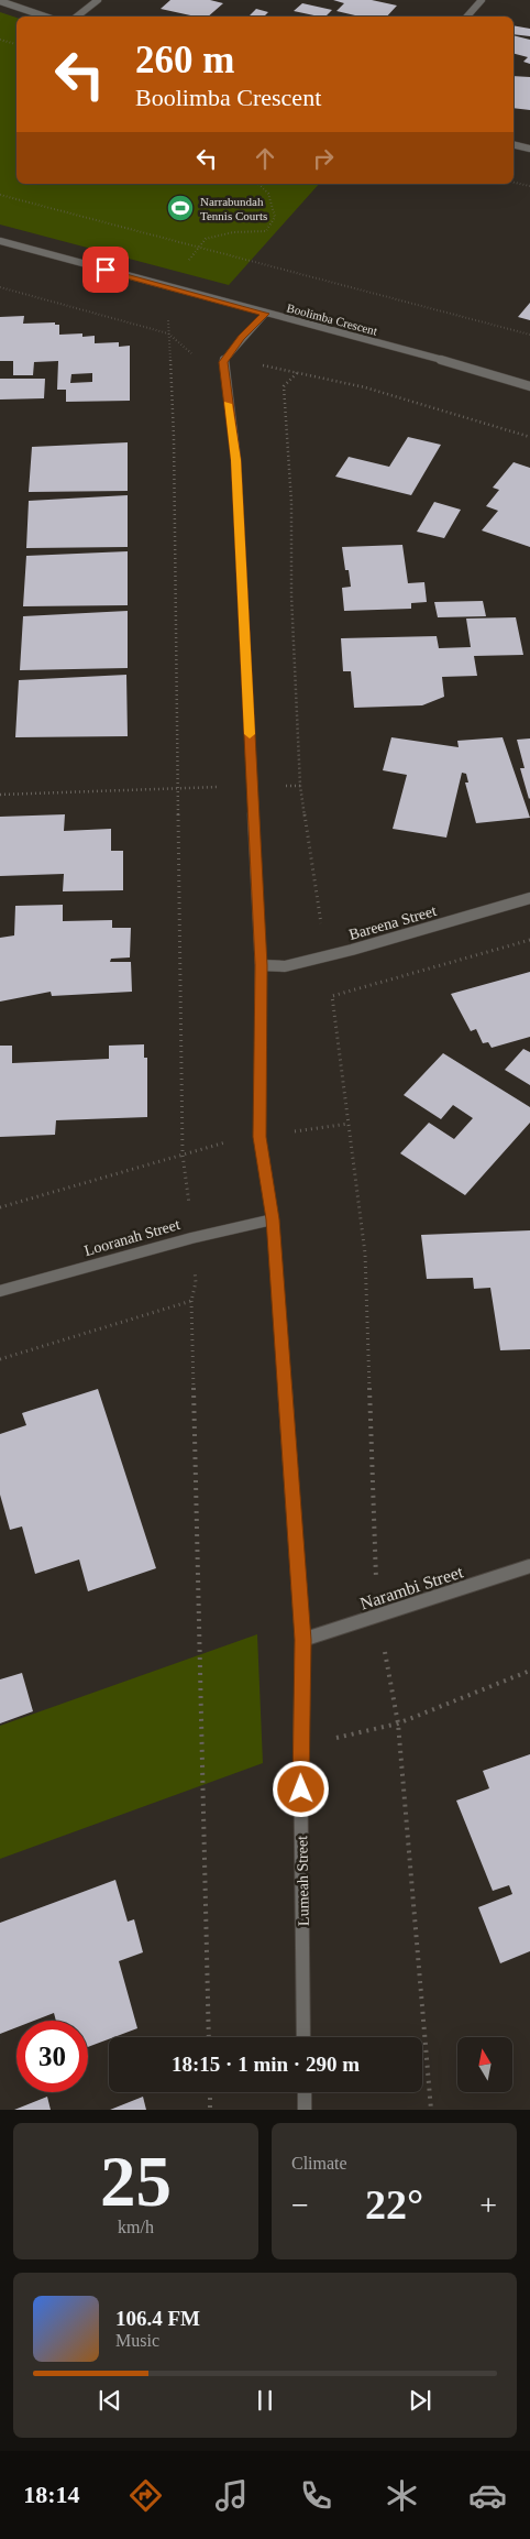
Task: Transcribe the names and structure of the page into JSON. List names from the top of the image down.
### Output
{
  "streets": {
    "street": [
      "Boolimba Crescent",
      "Bareena Street",
      "Looranah Street",
      "Narambi Street",
      "Lumeah Street"
    ]
  },
  "crossings": [
    ["Bareena Street", "Lumeah Street"],
    ["Looranah Street", "Lumeah Street"],
    ["Narambi Street", "Lumeah Street"]
  ],
  "places": {
    "sports": ["Narrabundah Tennis Courts"]
  },
  "north": "top",
  "page": {
    "turn": ["260 m", "Boolimba Crescent"],
    "limit": "30",
    "trip": "18:15 · 1 min · 290 m",
    "tile": [
      ["25", "km/h"],
      "Climate"
    ],
    "heat": ["−", "22°", "+"],
    "song": ["106.4 FM", "Music"],
    "tabs": "18:14"
  }
}
